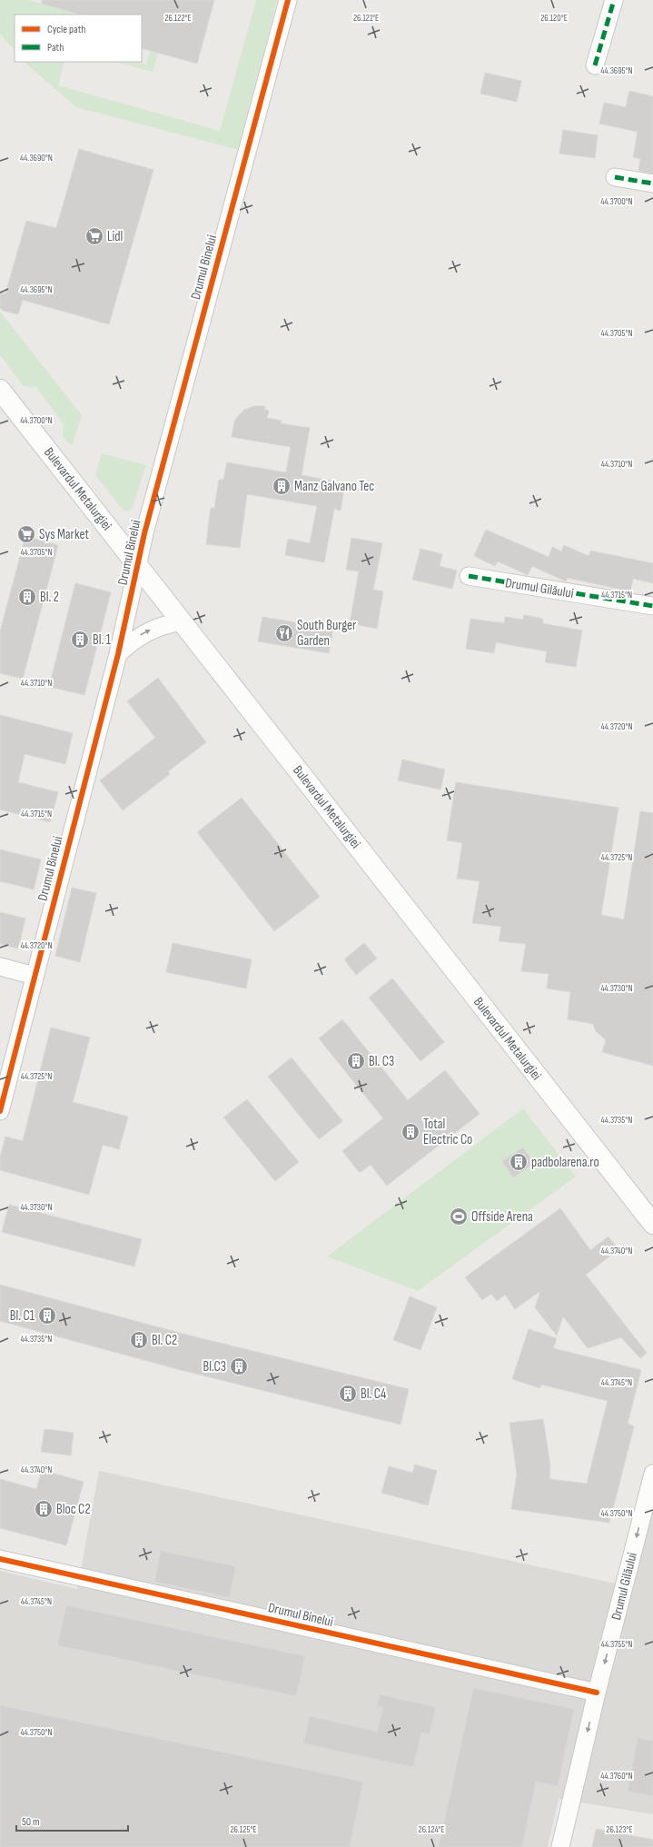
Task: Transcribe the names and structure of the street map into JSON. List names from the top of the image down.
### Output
{
  "streets": {
    "main road": ["Bulevardul Metalurgiei"],
    "street": ["Drumul Binelui", "Drumul Gilăului"]
  },
  "crossings": [
    ["Drumul Binelui", "Bulevardul Metalurgiei"],
    ["Drumul Binelui", "Drumul Gilăului"]
  ],
  "one_way": ["Drumul Gilăului"],
  "places": {
    "supermarket": ["Lidl", "Sys Market"],
    "building": [
      "Manz Galvano Tec",
      "Bl. 2",
      "Bl. 1",
      "Bl. C3",
      "Total Electric Co",
      "padbolarena.ro",
      "Bl. C1",
      "Bl. C2",
      "Bl.C3",
      "Bl. C4",
      "Bloc C2"
    ],
    "restaurant": ["South Burger Garden"],
    "sports": ["Offside Arena"]
  },
  "legend": ["Cycle path", "Path"],
  "scale_bar": "50 m",
  "coordinates": [
    "26.121°E",
    "26.122°E",
    "26.120°E",
    "44.3695°N",
    "44.3690°N",
    "44.3700°N",
    "44.3705°N",
    "44.3710°N",
    "44.3715°N",
    "44.3720°N",
    "44.3725°N",
    "44.3730°N",
    "44.3735°N",
    "44.3740°N",
    "44.3745°N",
    "44.3750°N",
    "44.3755°N",
    "44.3760°N",
    "26.125°E",
    "26.124°E",
    "26.123°E"
  ]
}
